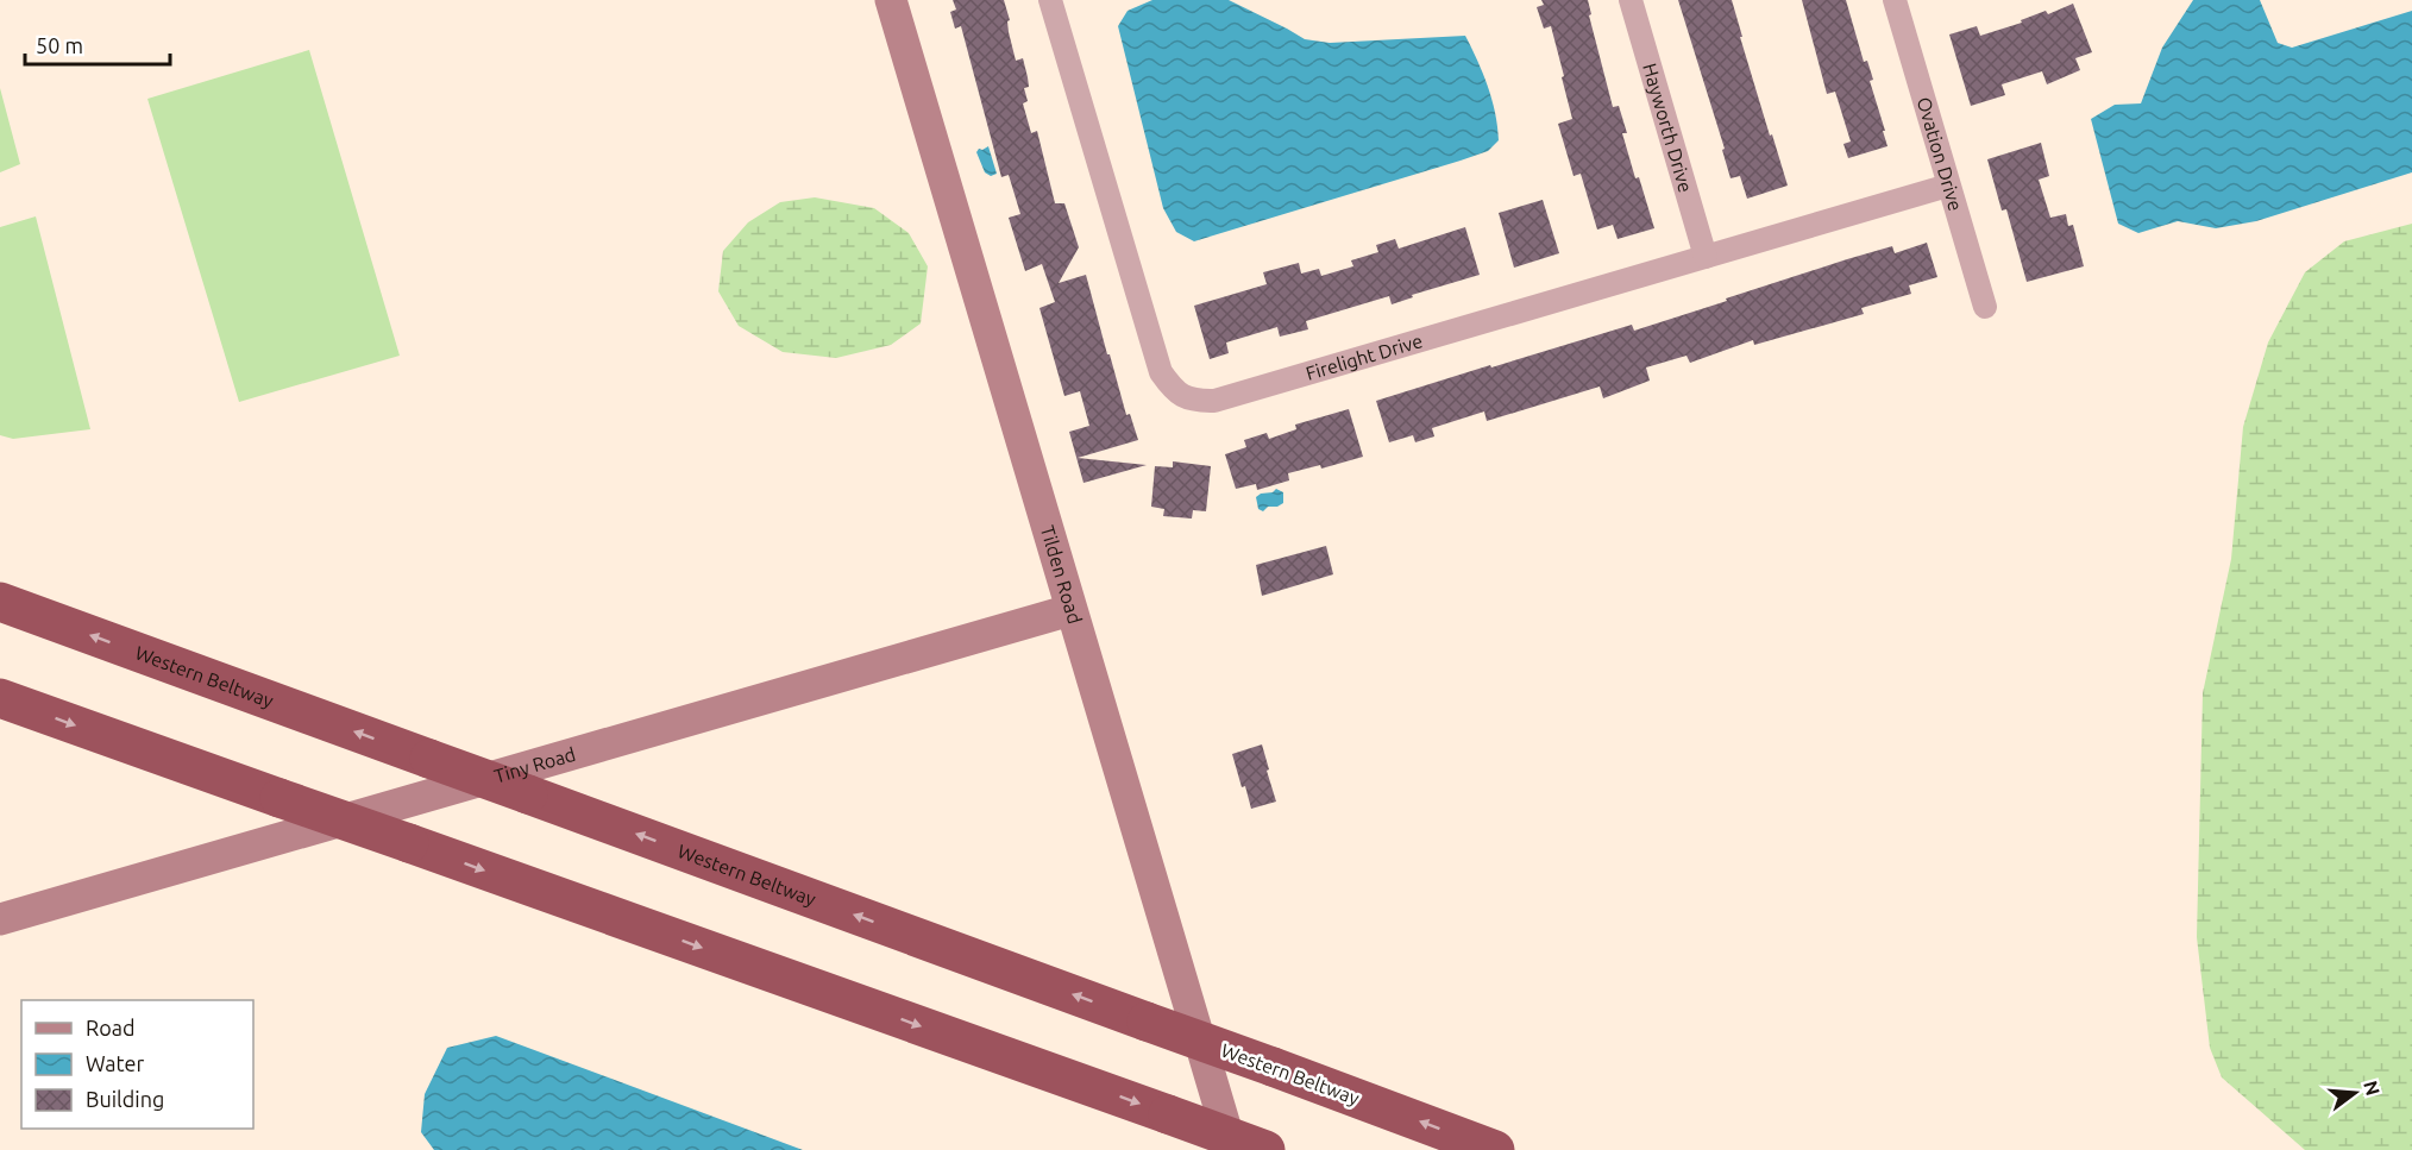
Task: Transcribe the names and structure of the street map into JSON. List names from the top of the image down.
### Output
{
  "streets": {
    "highway": ["Western Beltway"],
    "street": [
      "Hayworth Drive",
      "Ovation Drive",
      "Firelight Drive",
      "Tilden Road",
      "Tiny Road"
    ]
  },
  "crossings": [
    ["Hayworth Drive", "Firelight Drive"],
    ["Ovation Drive", "Firelight Drive"],
    ["Tilden Road", "Tiny Road"]
  ],
  "legend": ["Road", "Water", "Building"],
  "scale_bar": "50 m",
  "north": "right"
}
